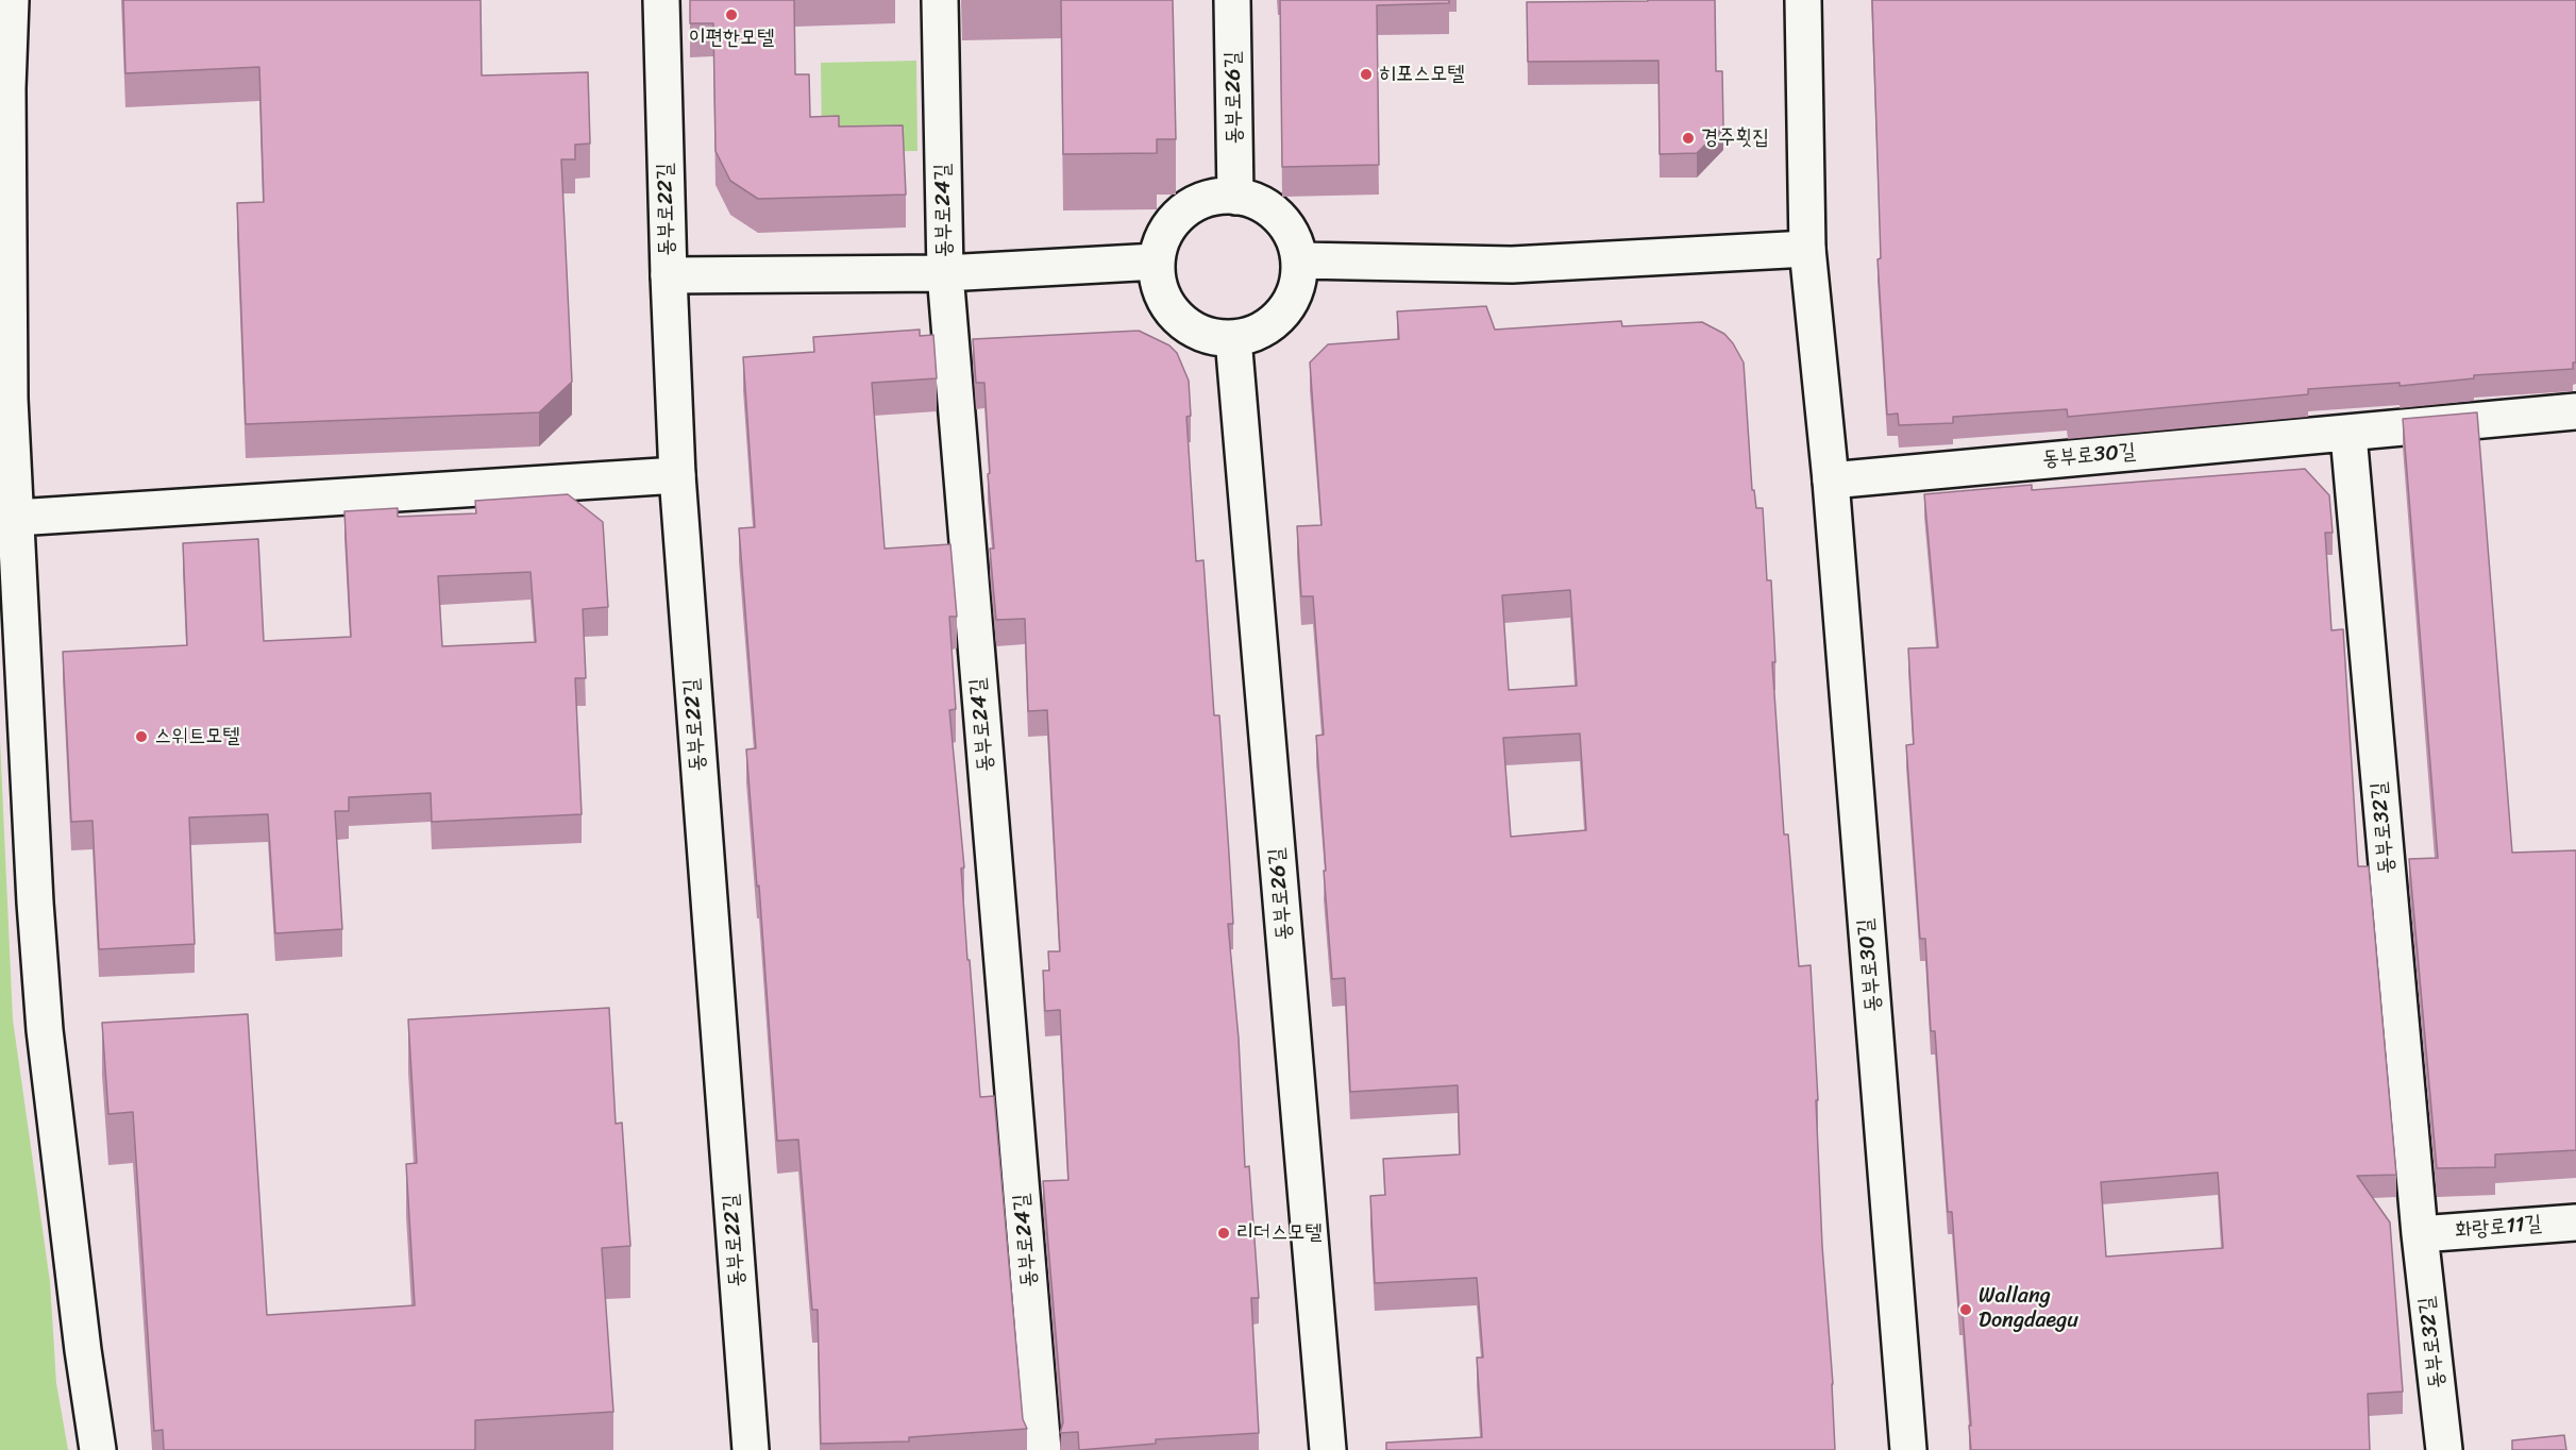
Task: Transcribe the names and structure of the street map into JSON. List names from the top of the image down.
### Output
{
  "streets": {
    "street": [
      "동부로26길",
      "동부로22길",
      "동부로24길",
      "동부로30길",
      "동부로32길",
      "화랑로11길"
    ]
  },
  "crossings": [
    ["동부로30길", "동부로32길"],
    ["동부로32길", "화랑로11길"]
  ],
  "places": [
    "이편한모텔",
    "히포스모텔",
    "경주횟집",
    "스위트모텔",
    "리더스모텔",
    "Wallang Dongdaegu"
  ]
}
